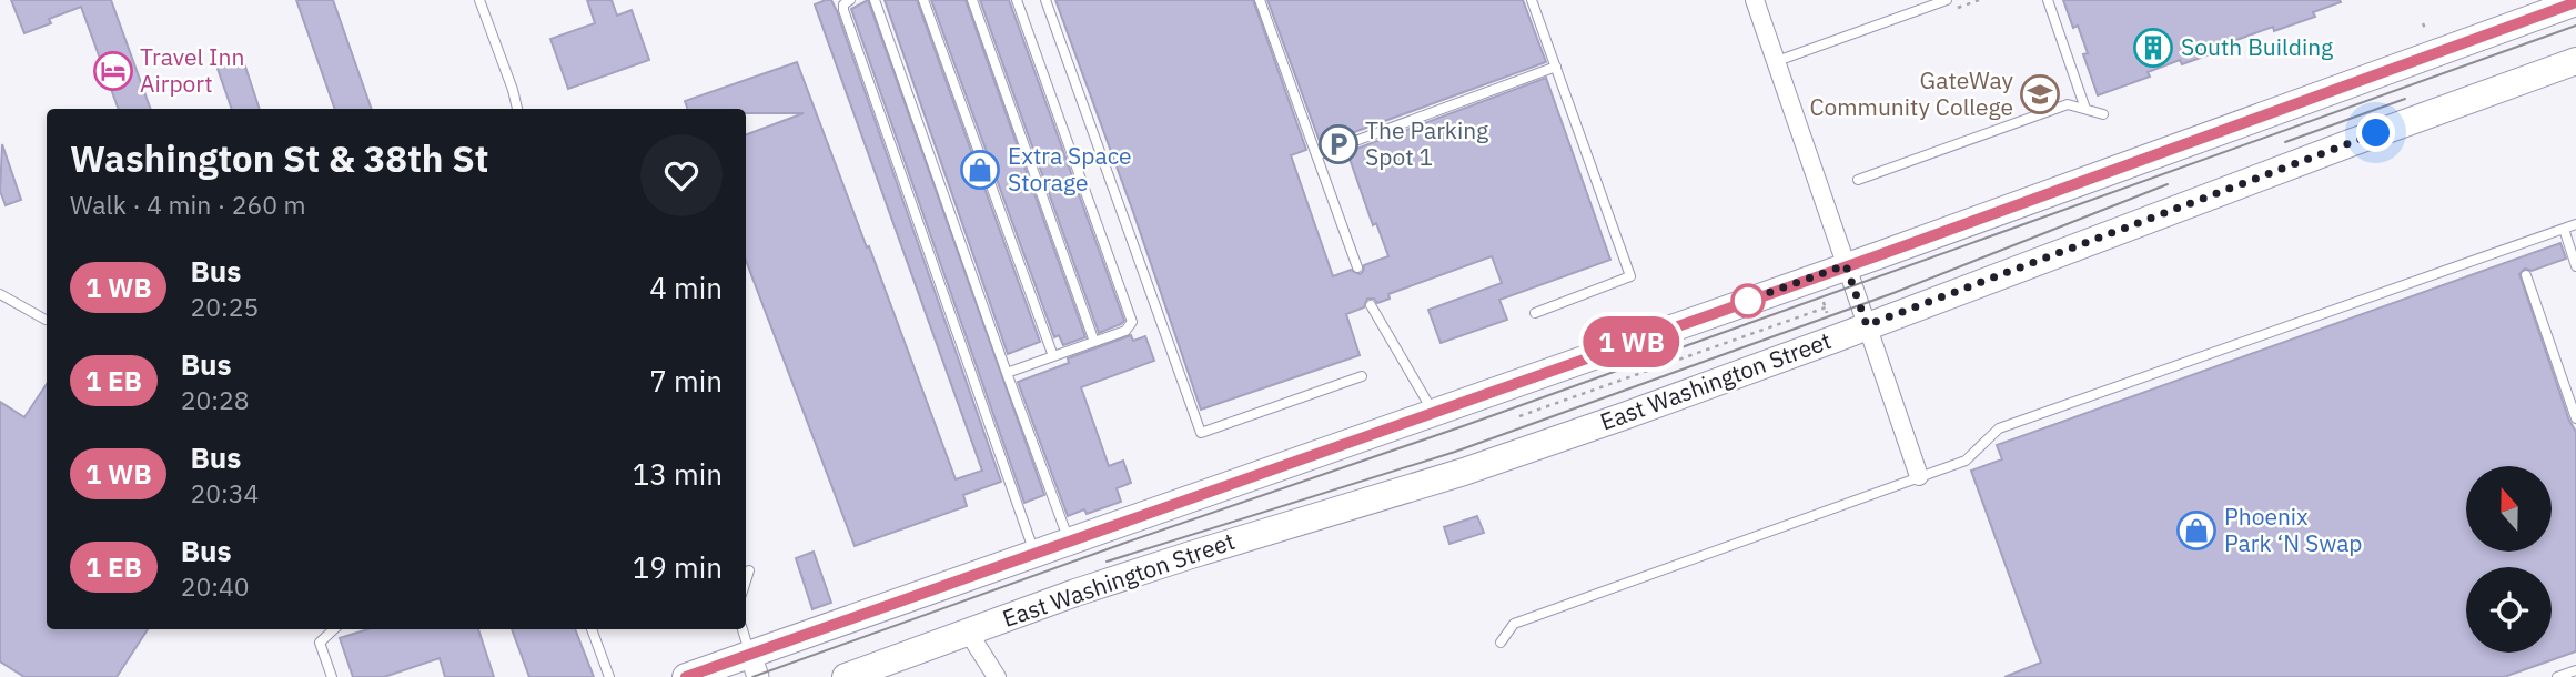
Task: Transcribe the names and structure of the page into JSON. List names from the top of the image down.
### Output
{
  "streets": {
    "main road": ["East Washington Street"]
  },
  "places": {
    "building": ["South Building"],
    "hotel": ["Travel Inn Airport"],
    "school or university": ["GateWay Community College"],
    "parking": ["The Parking Spot 1"],
    "shop": ["Extra Space Storage", "Phoenix Park ‘N Swap"]
  },
  "north": "top",
  "page": {
    "on_map": "1 WB",
    "heading": ["Washington St & 38th St", "Walk · 4 min · 260 m"],
    "list": [
      {
        "mark": "1 WB",
        "name": "Bus",
        "note": "20:25",
        "value": "4 min"
      },
      {
        "mark": "1 EB",
        "name": "Bus",
        "note": "20:28",
        "value": "7 min"
      },
      {
        "mark": "1 WB",
        "name": "Bus",
        "note": "20:34",
        "value": "13 min"
      },
      {
        "mark": "1 EB",
        "name": "Bus",
        "note": "20:40",
        "value": "19 min"
      }
    ]
  }
}
